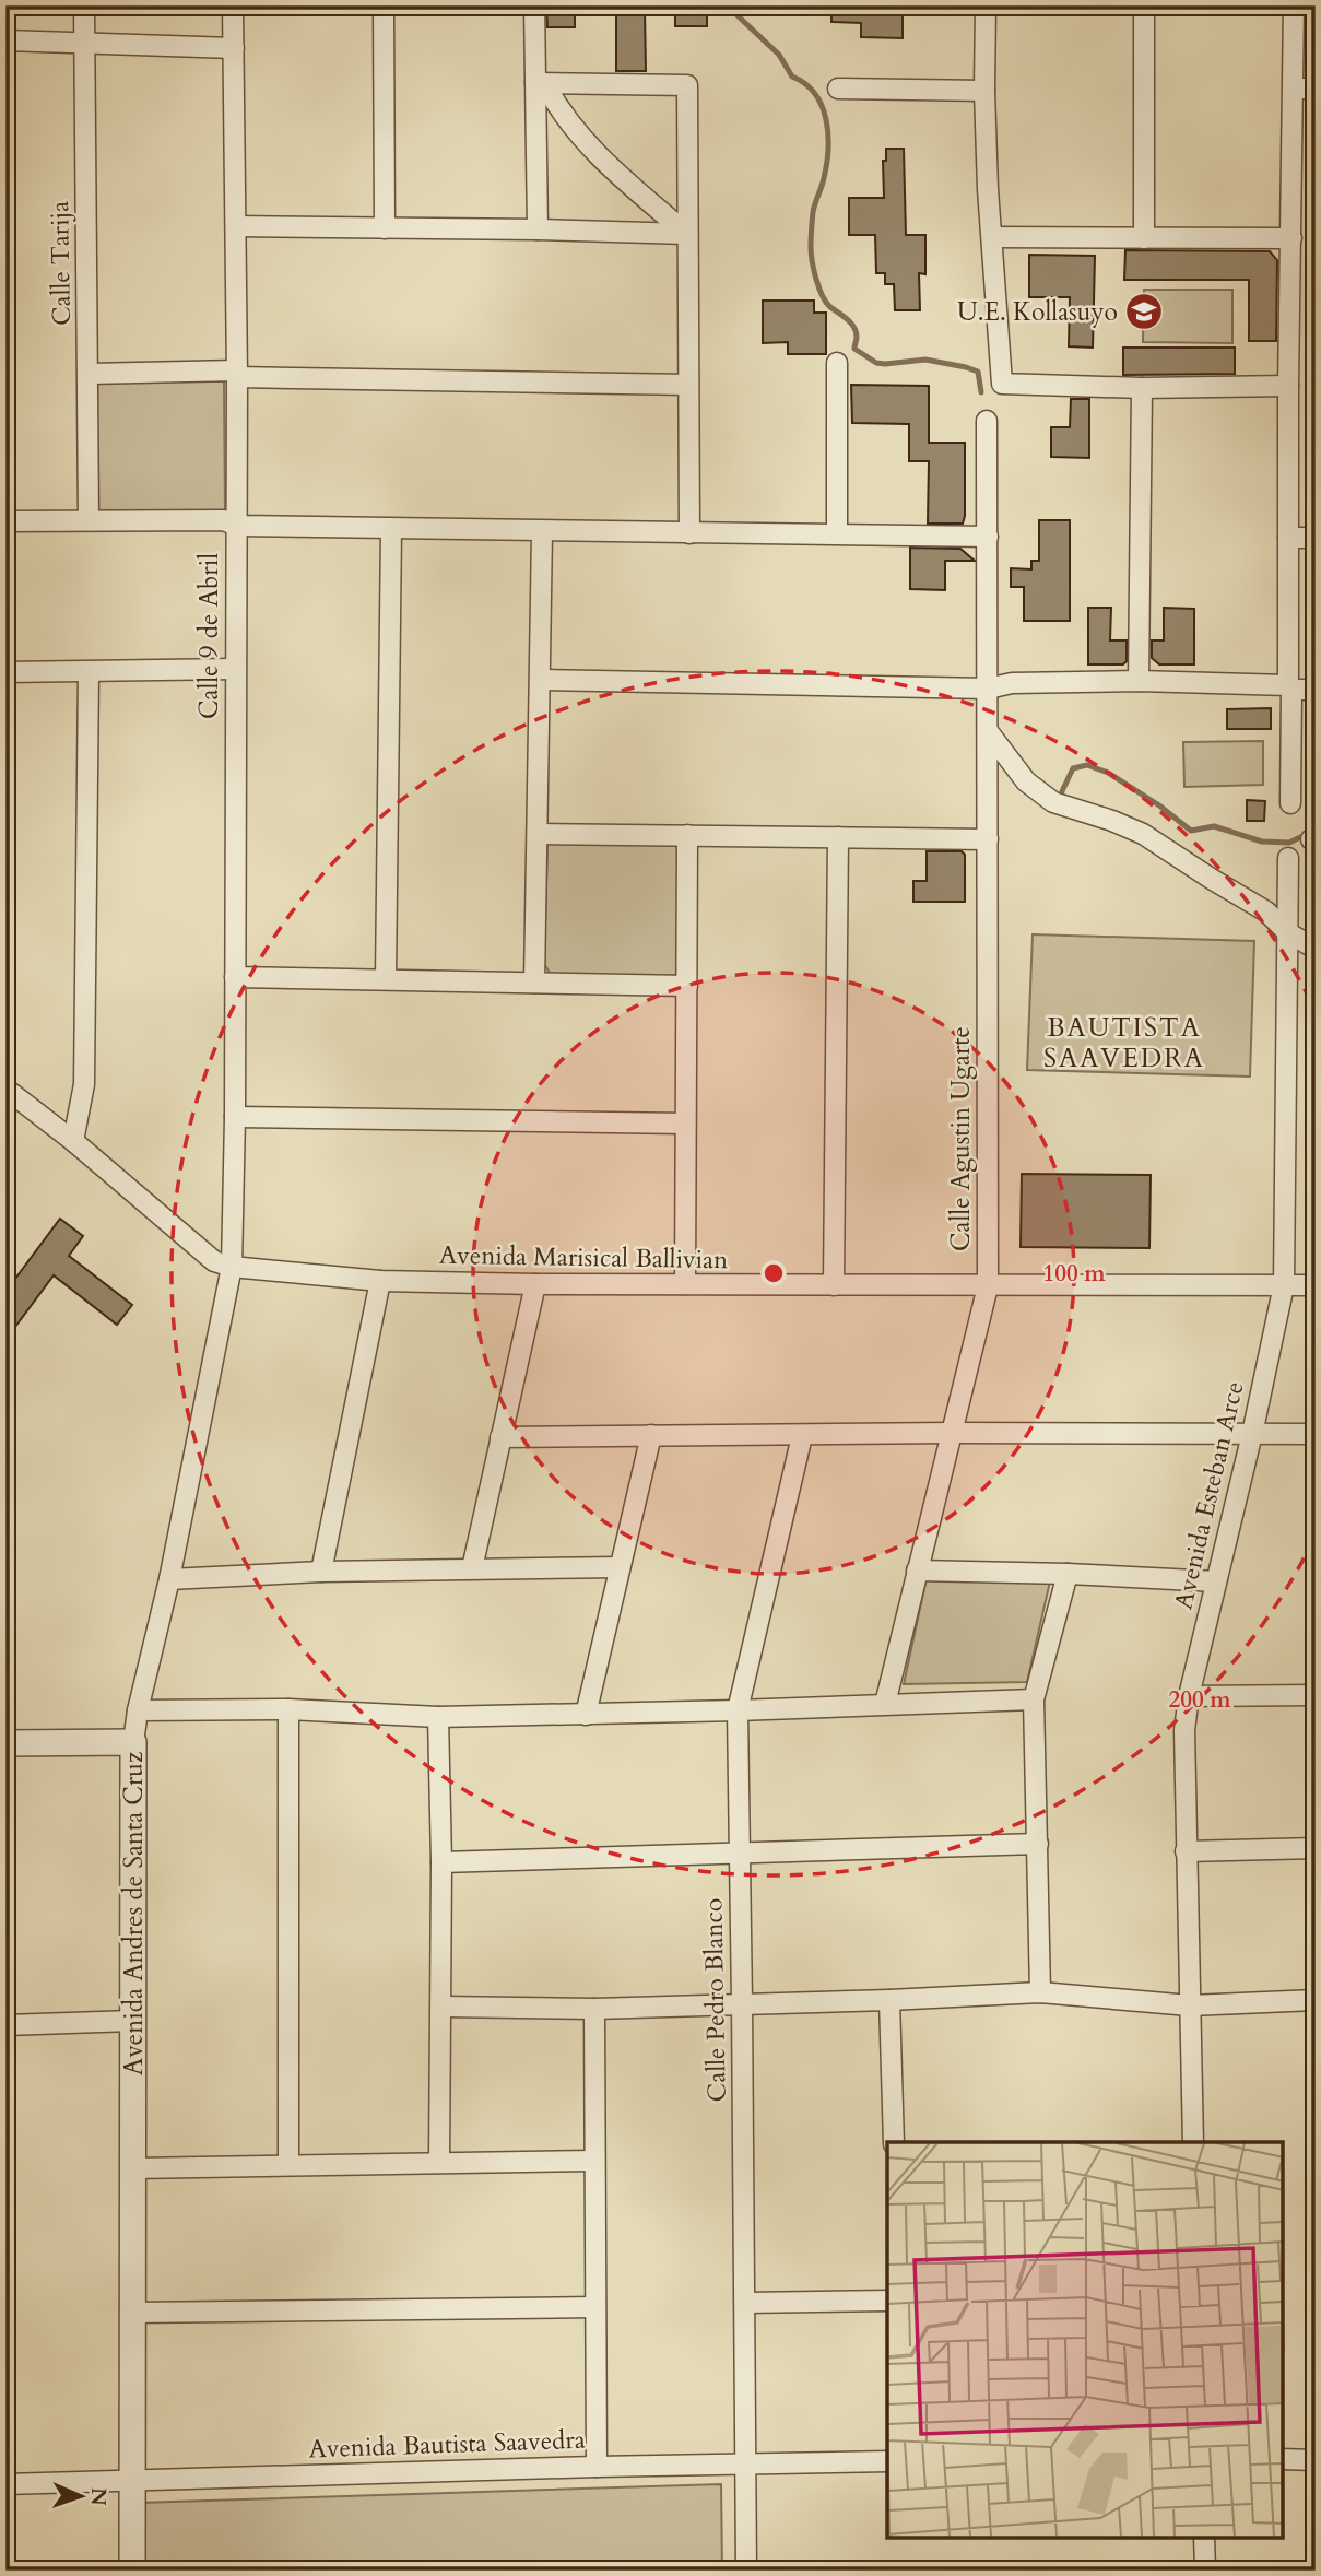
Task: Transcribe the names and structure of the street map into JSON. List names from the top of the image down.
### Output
{
  "streets": {
    "street": [
      "Calle Tarija",
      "Calle 9 de Abril",
      "Calle Agustin Ugarte",
      "Avenida Marisical Ballivian",
      "Avenida Esteban Arce",
      "Avenida Andres de Santa Cruz",
      "Calle Pedro Blanco",
      "Avenida Bautista Saavedra"
    ]
  },
  "crossings": [
    ["Calle 9 de Abril", "Avenida Marisical Ballivian"],
    ["Calle 9 de Abril", "Avenida Andres de Santa Cruz"],
    ["Calle Agustin Ugarte", "Avenida Marisical Ballivian"],
    ["Avenida Marisical Ballivian", "Avenida Esteban Arce"],
    ["Avenida Marisical Ballivian", "Avenida Andres de Santa Cruz"],
    ["Avenida Andres de Santa Cruz", "Avenida Bautista Saavedra"],
    ["Calle Pedro Blanco", "Avenida Bautista Saavedra"]
  ],
  "districts": ["BAUTISTA SAAVEDRA"],
  "places": {
    "school or university": ["U.E. Kollasuyo"]
  },
  "north": "right",
  "rings": ["100 m", "200 m"]
}
